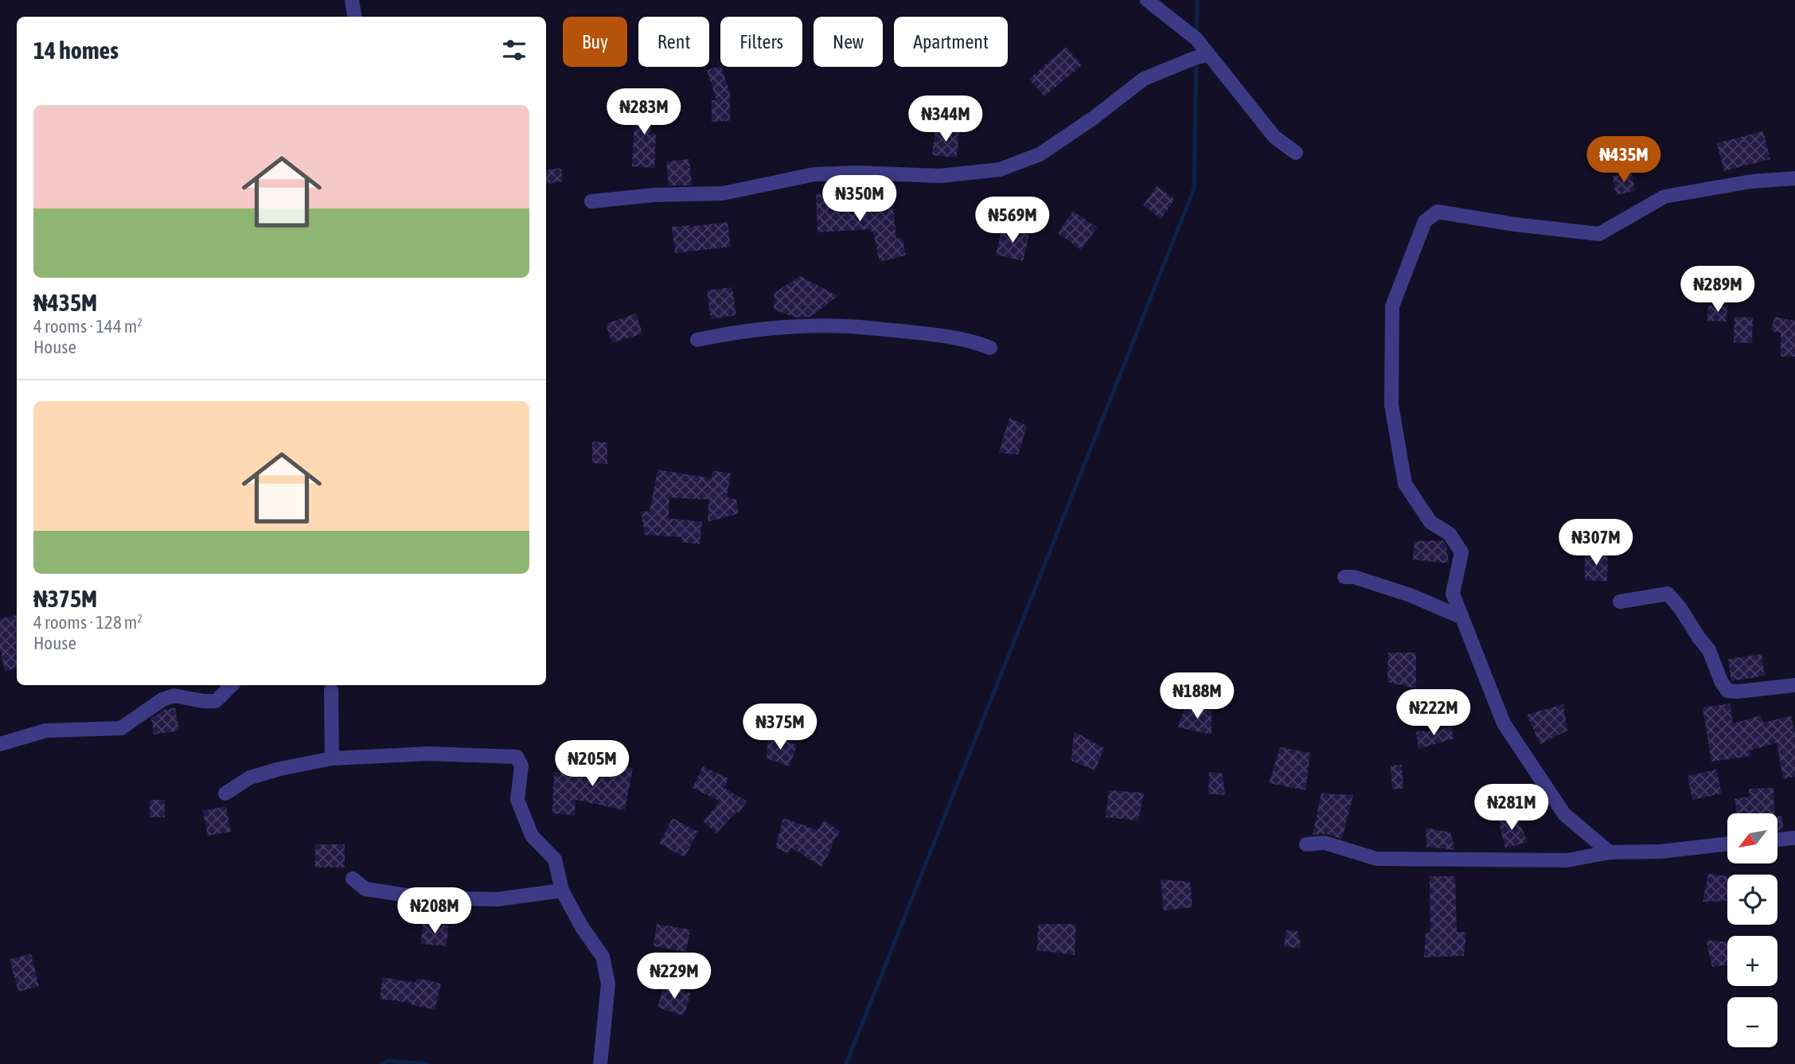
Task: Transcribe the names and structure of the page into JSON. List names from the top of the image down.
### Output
{
  "north": "bottom left",
  "page": {
    "chip": [
      "Buy",
      "Rent",
      "Filters",
      "New",
      "Apartment"
    ],
    "heading": "14 homes",
    "list": [
      {
        "name": "₦435M",
        "note": "4 rooms · 144 m² · House"
      },
      {
        "name": "₦375M",
        "note": "4 rooms · 128 m² · House"
      }
    ],
    "price": [
      "₦283M",
      "₦344M",
      "₦435M",
      "₦350M",
      "₦569M",
      "₦289M",
      "₦307M",
      "₦188M",
      "₦222M",
      "₦375M",
      "₦205M",
      "₦281M",
      "₦208M",
      "₦229M"
    ],
    "map_buttons": ["+", "−"]
  }
}
